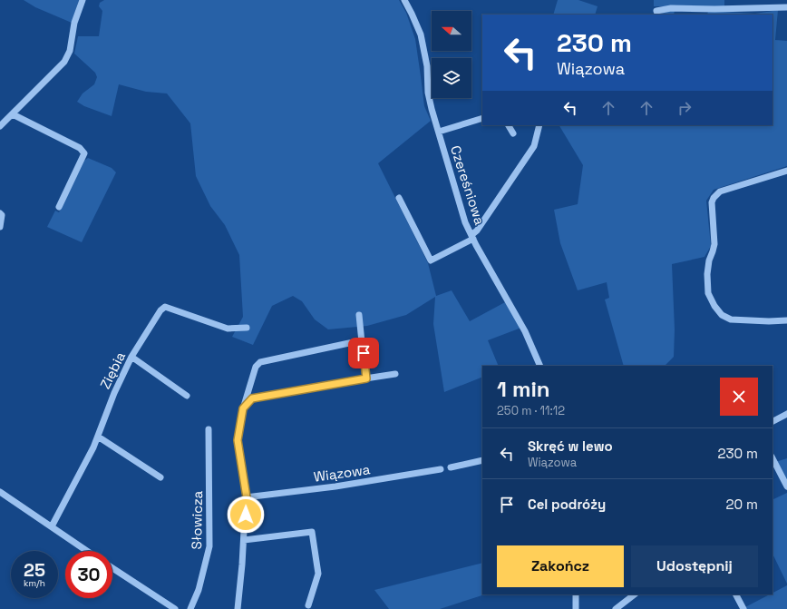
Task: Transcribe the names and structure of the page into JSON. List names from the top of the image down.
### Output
{
  "streets": {
    "street": [
      "Czereśniowa",
      "Ziębia",
      "Wiązowa",
      "Słowicza"
    ]
  },
  "north": "left",
  "page": {
    "turn": ["230 m", "Wiązowa"],
    "heading": ["1 min", "250 m · 11:12"],
    "list": [
      {
        "name": "Skręć w lewo",
        "note": "Wiązowa",
        "value": "230 m"
      },
      {
        "name": "Cel podróży",
        "value": "20 m"
      }
    ],
    "buttons": ["Zakończ", "Udostępnij"],
    "speed": "25 km/h",
    "limit": "30"
  }
}
